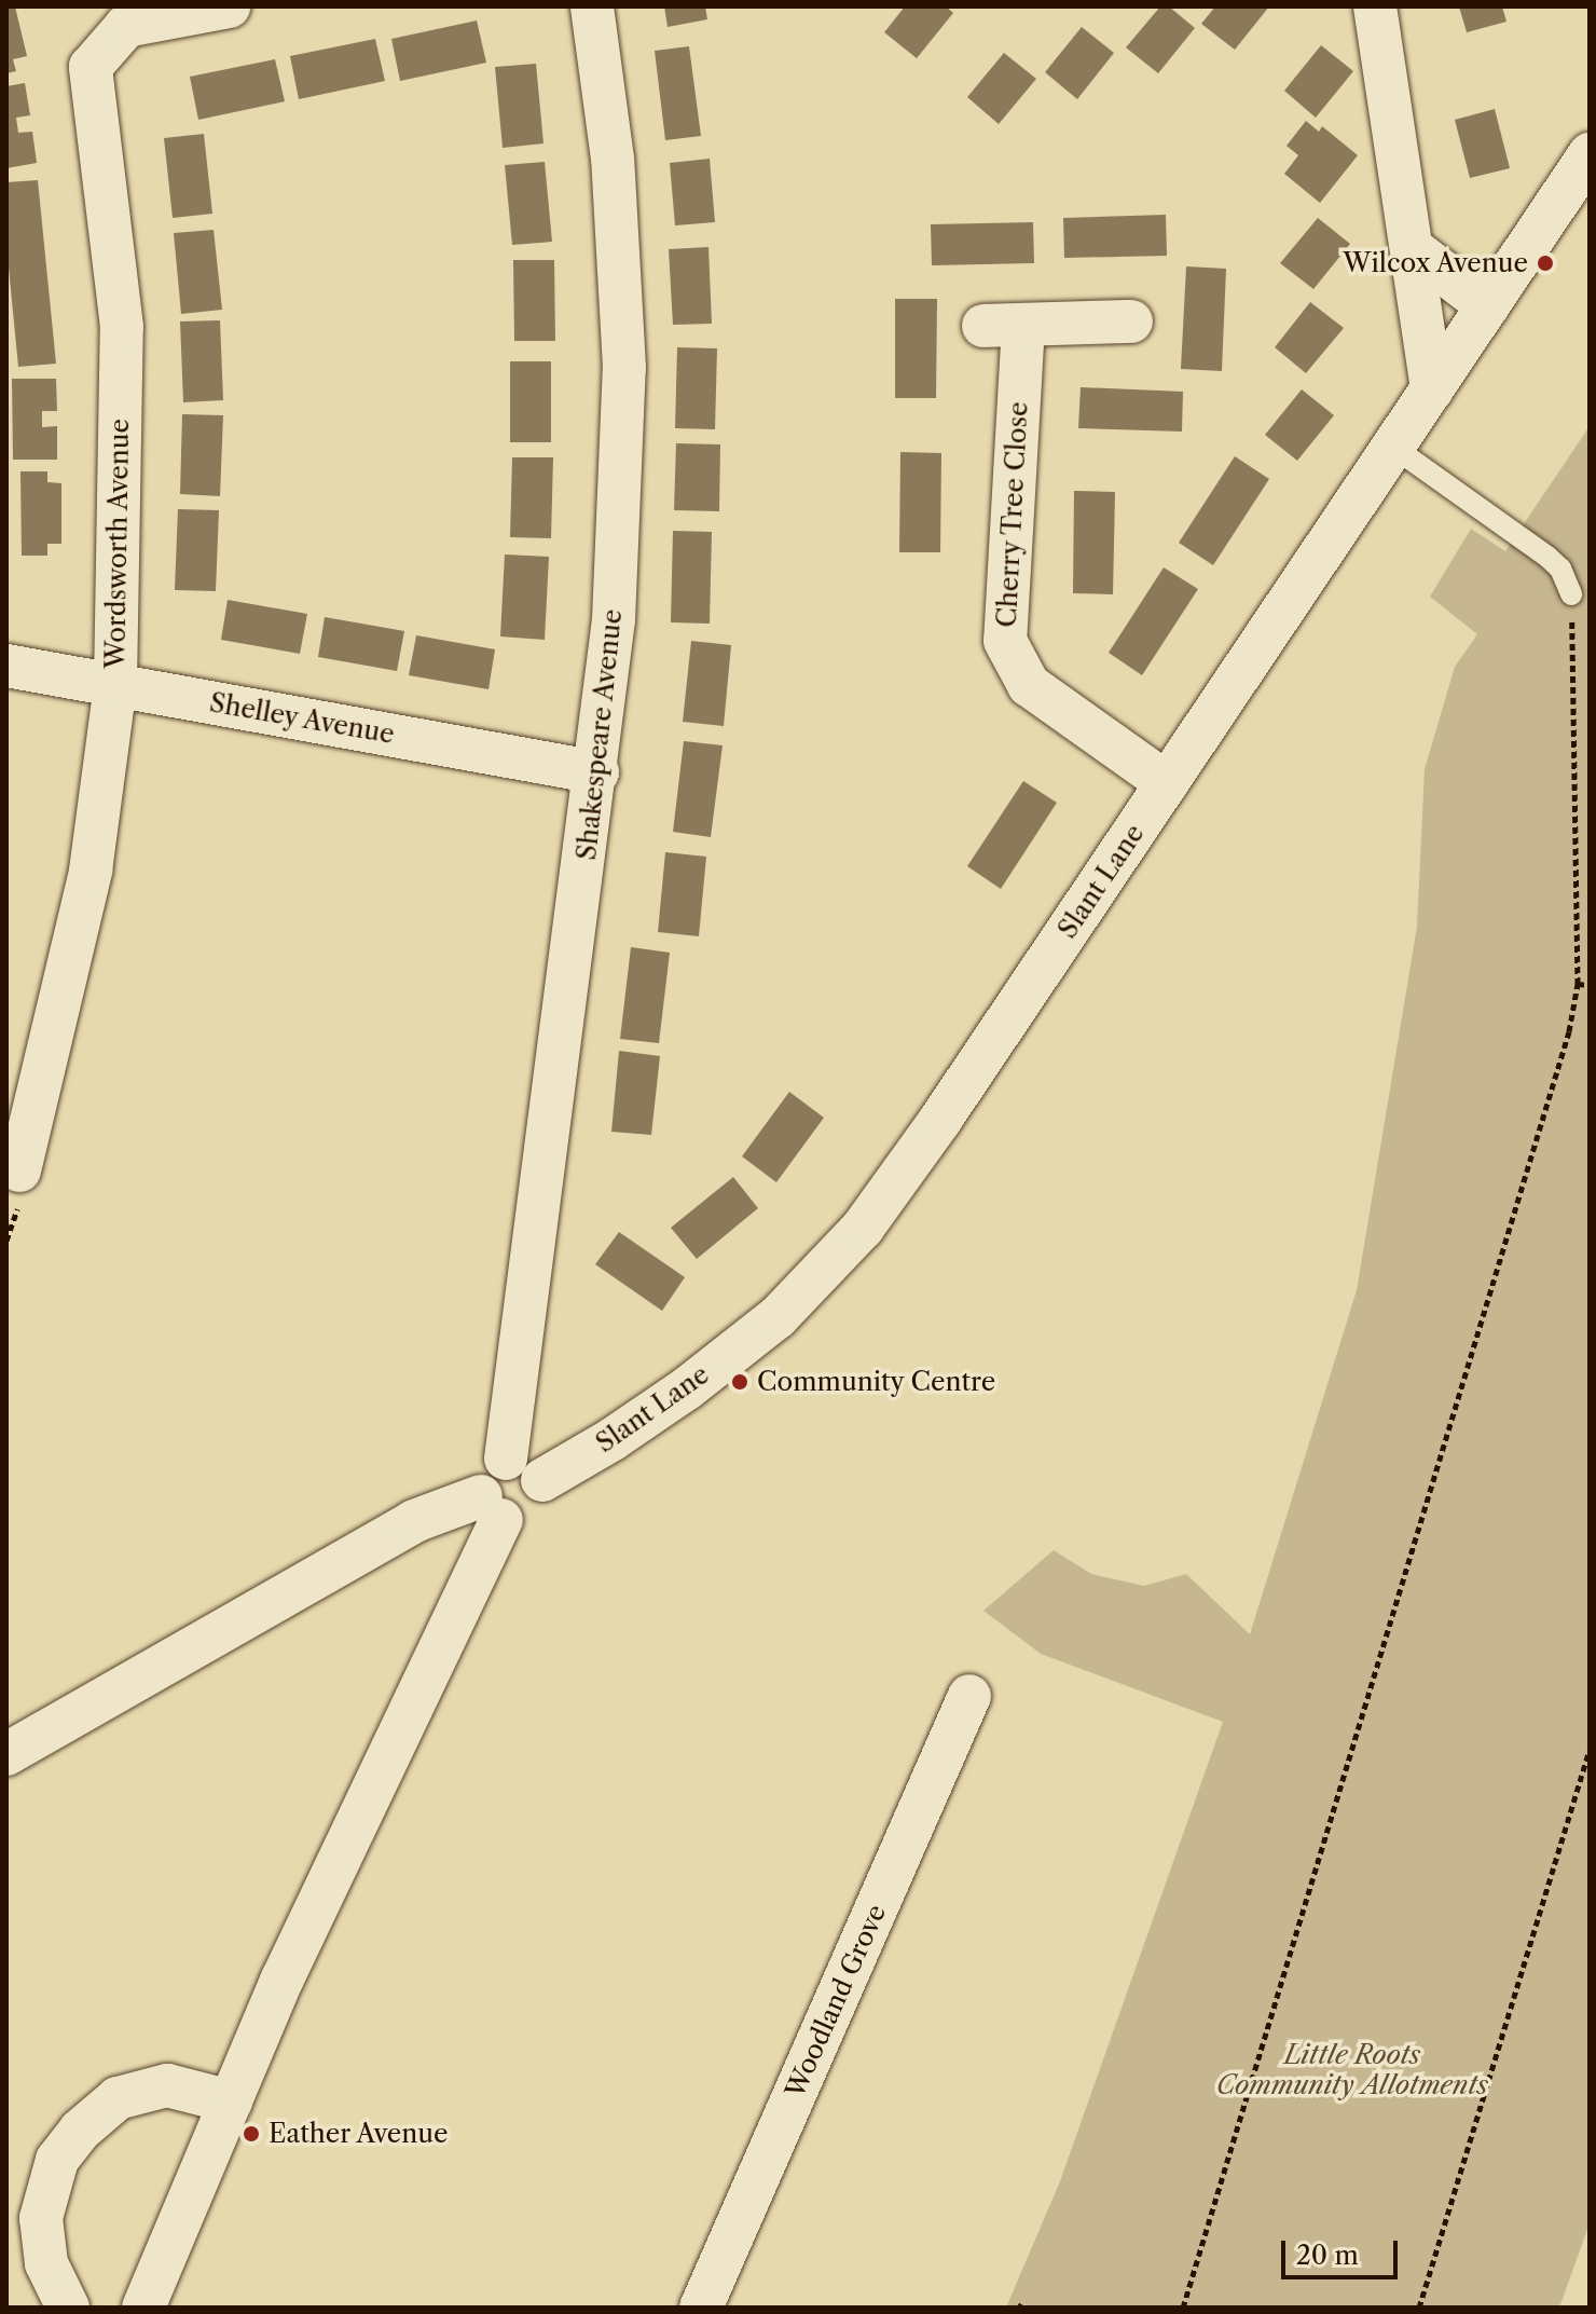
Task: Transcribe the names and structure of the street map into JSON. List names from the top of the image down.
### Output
{
  "streets": {
    "street": [
      "Cherry Tree Close",
      "Wordsworth Avenue",
      "Shelley Avenue",
      "Shakespeare Avenue",
      "Slant Lane",
      "Woodland Grove"
    ]
  },
  "crossings": [
    ["Cherry Tree Close", "Slant Lane"],
    ["Wordsworth Avenue", "Shelley Avenue"],
    ["Shelley Avenue", "Shakespeare Avenue"],
    ["Shakespeare Avenue", "Slant Lane"]
  ],
  "parks": ["Little Roots Community Allotments"],
  "places": ["Wilcox Avenue", "Community Centre", "Eather Avenue"],
  "scale_bar": "20 m"
}
